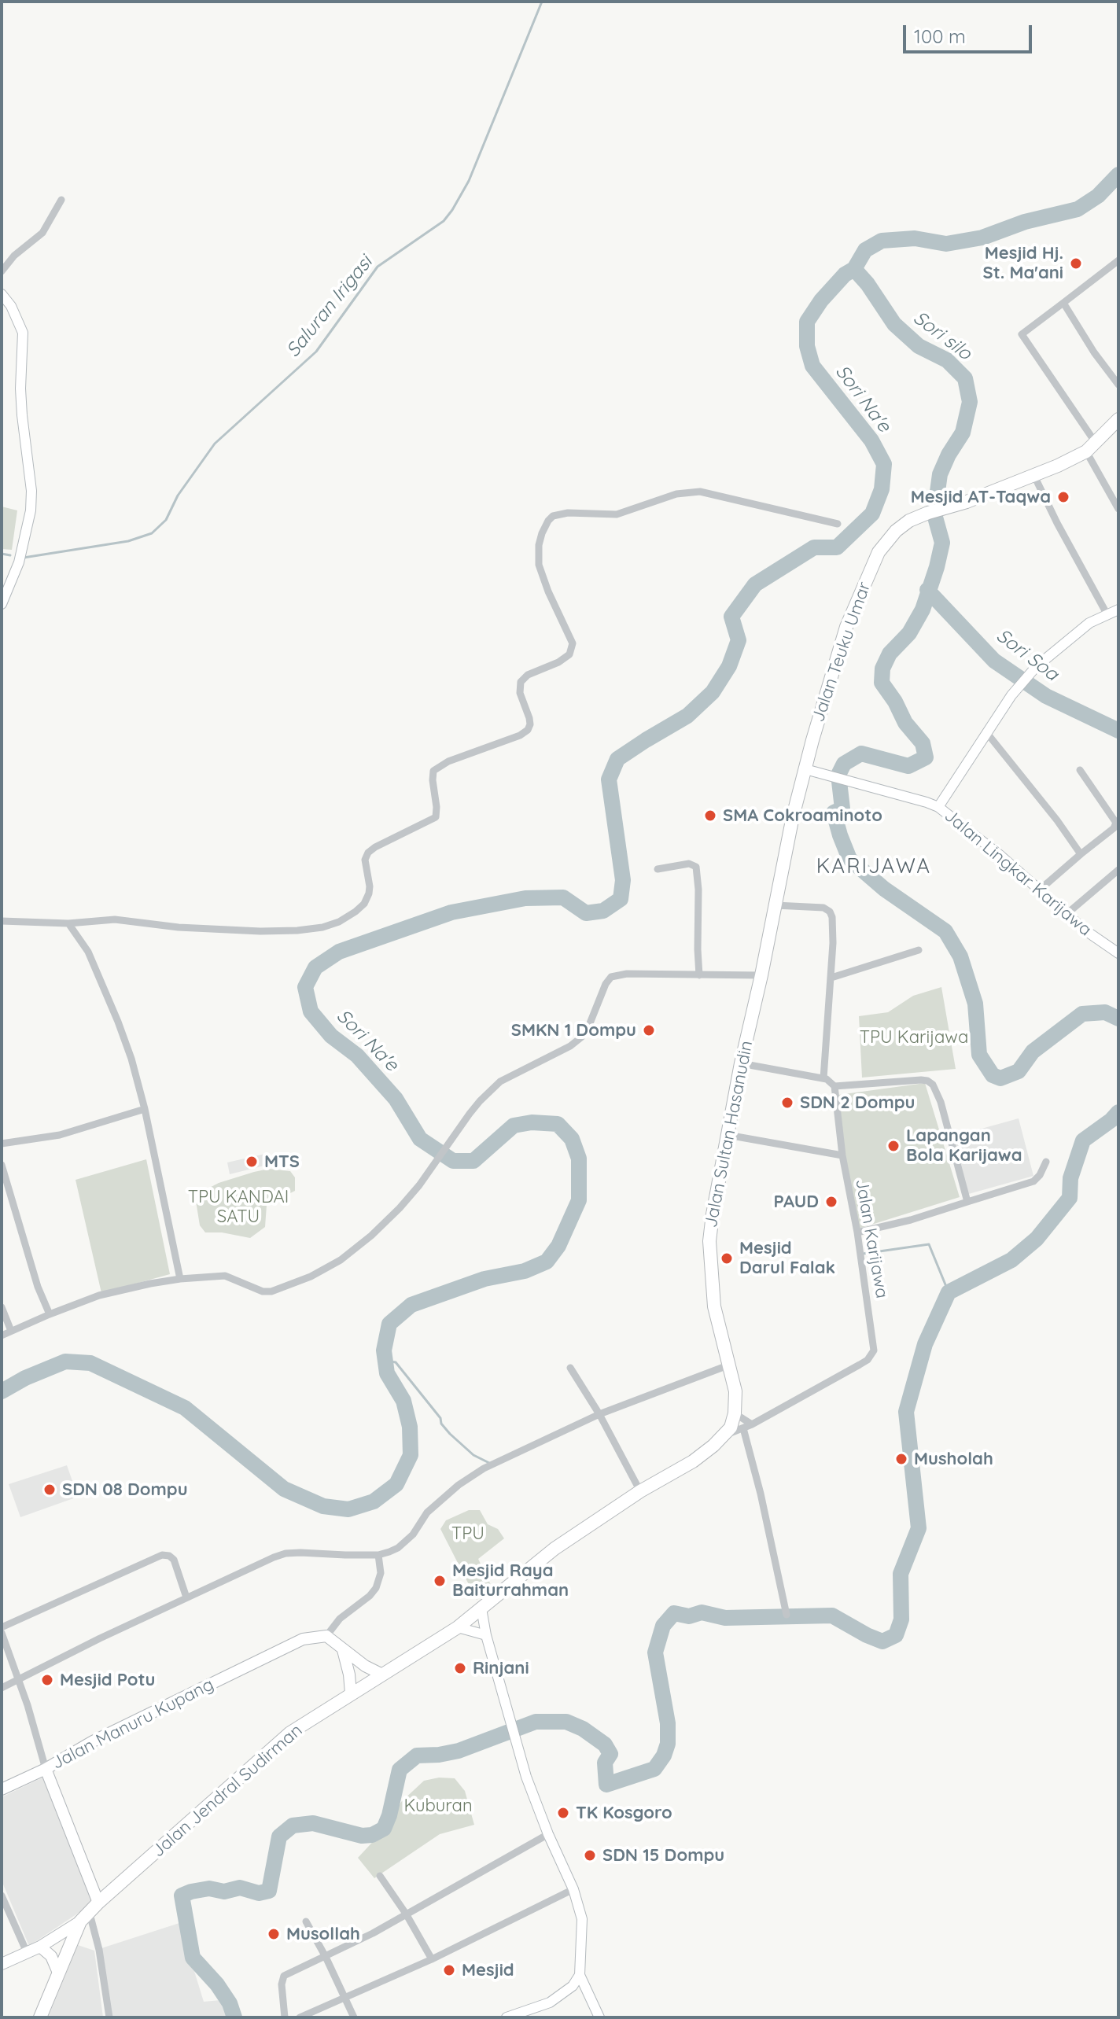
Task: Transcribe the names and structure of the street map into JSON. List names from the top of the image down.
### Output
{
  "streets": {
    "highway": ["Jalan Teuku Umar", "Jalan Sultan Hasanudin", "Jalan Jendral Sudirman"],
    "main road": ["Jalan Lingkar Karijawa", "Jalan Manuru Kupang"],
    "street": ["Jalan Karijawa"]
  },
  "crossings": [
    ["Jalan Teuku Umar", "Jalan Lingkar Karijawa"],
    ["Jalan Teuku Umar", "Jalan Sultan Hasanudin"],
    ["Jalan Lingkar Karijawa", "Jalan Sultan Hasanudin"],
    ["Jalan Sultan Hasanudin", "Jalan Jendral Sudirman"],
    ["Jalan Manuru Kupang", "Jalan Jendral Sudirman"]
  ],
  "districts": ["KARIJAWA"],
  "water": [
    "Saluran Irigasi",
    "Sori silo",
    "Sori Na'e",
    "Sori Soa"
  ],
  "parks": [
    "TPU Karijawa",
    "TPU KANDAI SATU",
    "TPU",
    "Kuburan"
  ],
  "places": [
    "Mesjid Hj. St. Ma'ani",
    "Mesjid AT-Taqwa",
    "SMA Cokroaminoto",
    "SMKN 1 Dompu",
    "SDN 2 Dompu",
    "Lapangan Bola Karijawa",
    "MTS",
    "PAUD",
    "Mesjid Darul Falak",
    "Musholah",
    "SDN 08 Dompu",
    "Mesjid Raya Baiturrahman",
    "Rinjani",
    "Mesjid Potu",
    "TK Kosgoro",
    "SDN 15 Dompu",
    "Musollah",
    "Mesjid"
  ],
  "scale_bar": "100 m"
}
